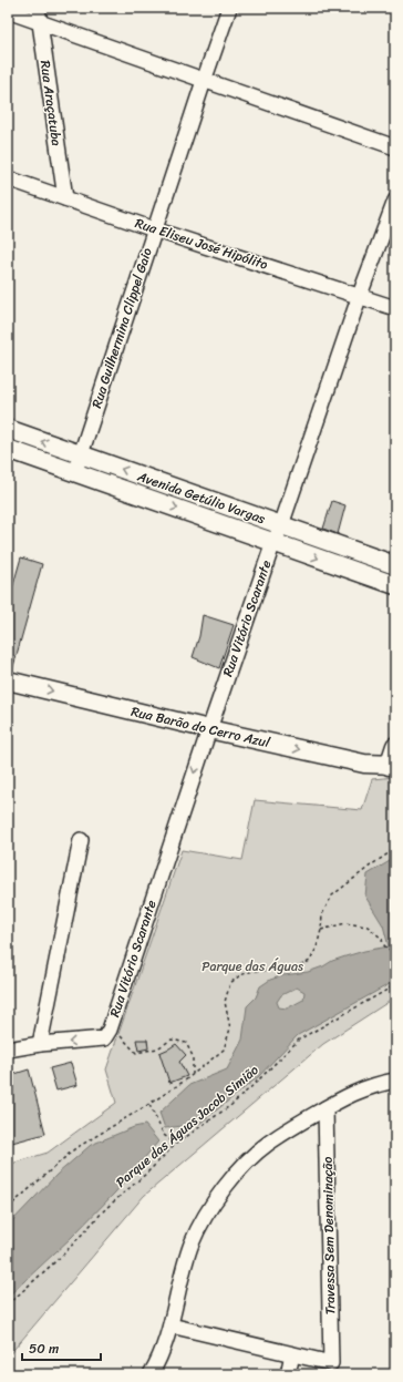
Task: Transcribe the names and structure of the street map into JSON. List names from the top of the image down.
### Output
{
  "streets": {
    "main road": ["Avenida Getúlio Vargas", "Rua Barão do Cerro Azul"],
    "street": [
      "Rua Araçatuba",
      "Rua Eliseu José Hipólito",
      "Rua Guilhermina Clippel Gaio",
      "Rua Vitório Scarante",
      "Travessa Sem Denominação"
    ],
    "path": ["Parque das Águas Jacob Simião"]
  },
  "crossings": [
    ["Rua Araçatuba", "Rua Eliseu José Hipólito"],
    ["Rua Eliseu José Hipólito", "Rua Guilhermina Clippel Gaio"],
    ["Rua Eliseu José Hipólito", "Rua Vitório Scarante"],
    ["Rua Guilhermina Clippel Gaio", "Avenida Getúlio Vargas"],
    ["Avenida Getúlio Vargas", "Rua Vitório Scarante"],
    ["Rua Vitório Scarante", "Rua Barão do Cerro Azul"]
  ],
  "one_way": ["Rua Barão do Cerro Azul"],
  "parks": ["Parque das Águas"],
  "scale_bar": "50 m"
}
